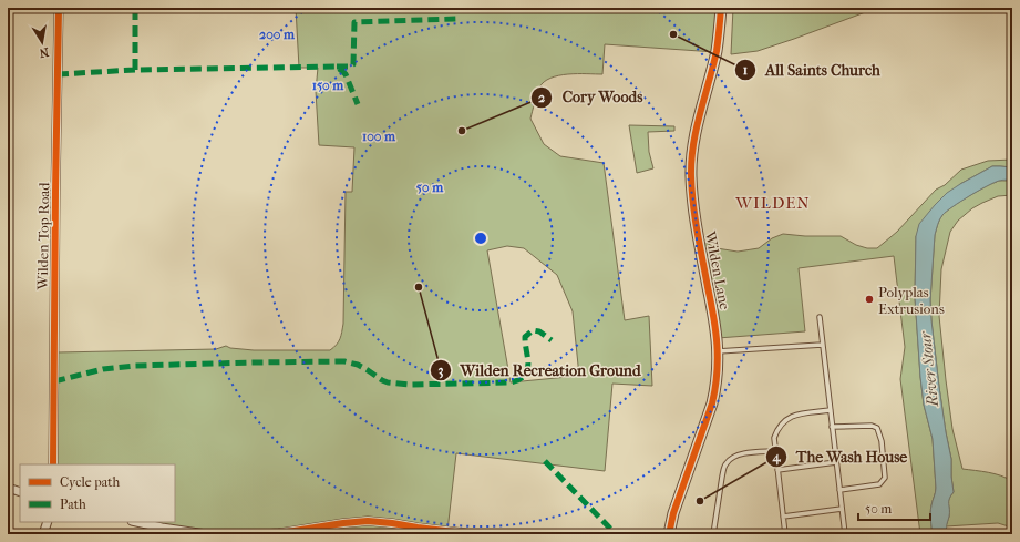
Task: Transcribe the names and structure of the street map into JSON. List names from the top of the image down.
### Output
{
  "streets": {
    "street": ["Wilden Top Road", "Wilden Lane"]
  },
  "districts": ["WILDEN"],
  "water": ["River Stour"],
  "places": [
    "All Saints Church",
    "Cory Woods",
    "Wilden Recreation Ground",
    "Polyplas Extrusions",
    "The Wash House"
  ],
  "legend": ["Cycle path", "Path"],
  "scale_bar": "50 m",
  "north": "bottom",
  "rings": [
    "200 m",
    "150 m",
    "100 m",
    "50 m"
  ]
}
